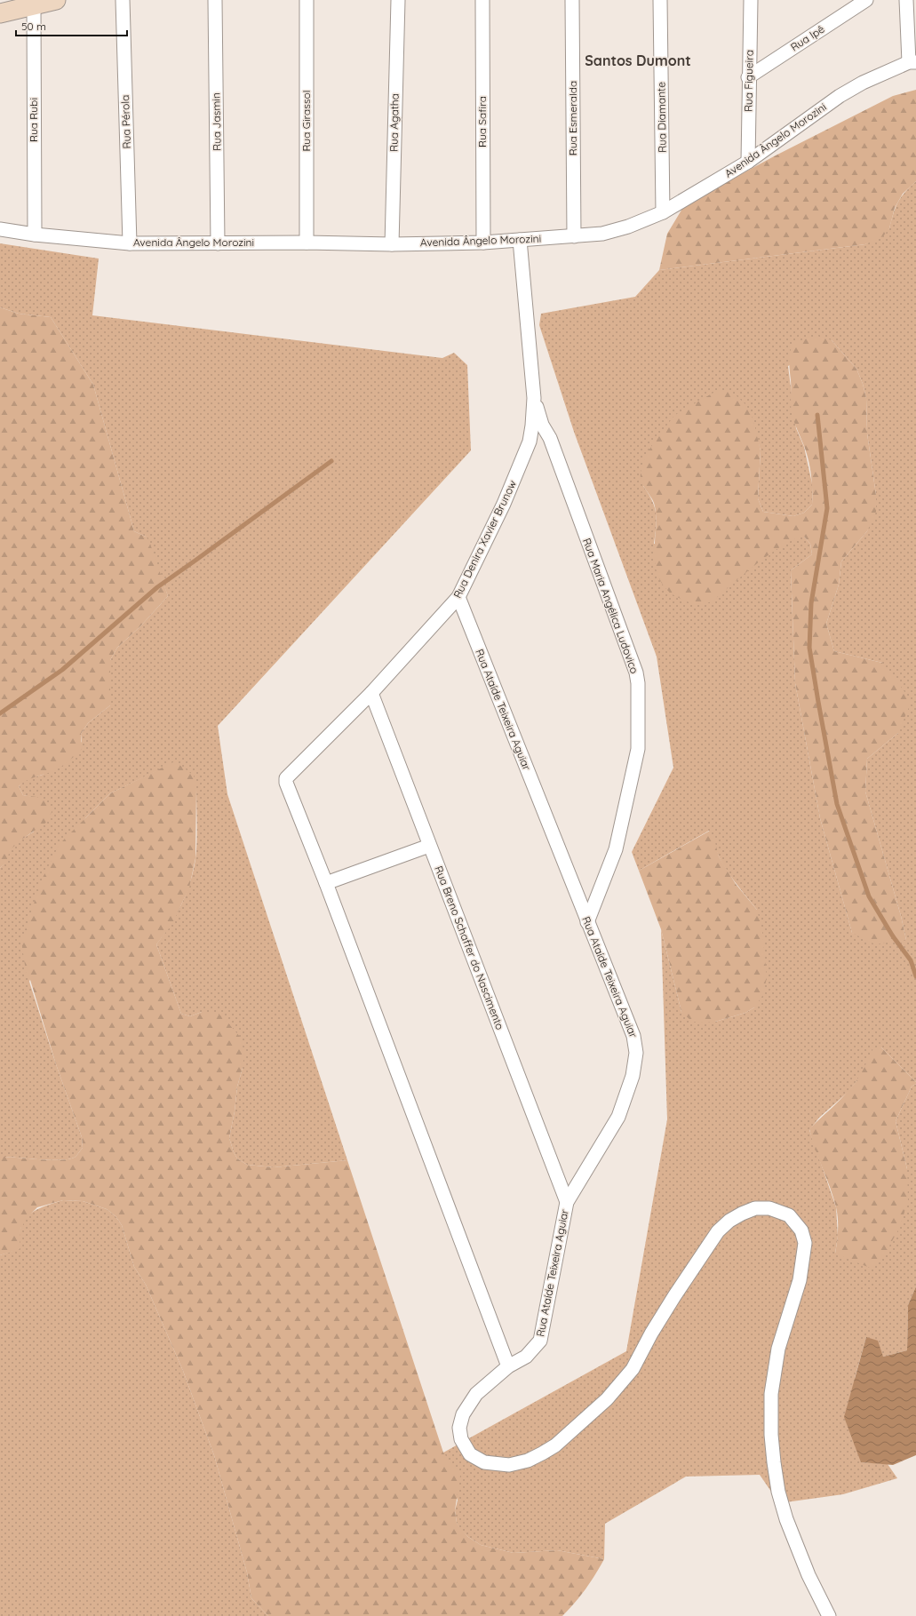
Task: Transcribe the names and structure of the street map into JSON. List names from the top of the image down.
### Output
{
  "streets": {
    "street": [
      "Rua Ipê",
      "Rua Figueira",
      "Rua Diamante",
      "Rua Esmeralda",
      "Rua Rubi",
      "Rua Girassol",
      "Rua Pérola",
      "Rua Jasmin",
      "Rua Safira",
      "Rua Agatha",
      "Avenida Ângelo Morozini",
      "Rua Denira Xavier Brunow",
      "Rua Maria Angélica Ludovico",
      "Rua Ataíde Teixeira Aguiar",
      "Rua Breno Schaffer do Nascimento"
    ]
  },
  "crossings": [
    ["Rua Ipê", "Rua Figueira"],
    ["Rua Figueira", "Avenida Ângelo Morozini"],
    ["Rua Diamante", "Avenida Ângelo Morozini"],
    ["Rua Esmeralda", "Avenida Ângelo Morozini"],
    ["Rua Rubi", "Avenida Ângelo Morozini"],
    ["Rua Girassol", "Avenida Ângelo Morozini"],
    ["Rua Pérola", "Avenida Ângelo Morozini"],
    ["Rua Jasmin", "Avenida Ângelo Morozini"],
    ["Rua Safira", "Avenida Ângelo Morozini"],
    ["Rua Agatha", "Avenida Ângelo Morozini"],
    ["Avenida Ângelo Morozini", "Rua Denira Xavier Brunow"],
    ["Rua Denira Xavier Brunow", "Rua Maria Angélica Ludovico"],
    ["Rua Denira Xavier Brunow", "Rua Ataíde Teixeira Aguiar"],
    ["Rua Denira Xavier Brunow", "Rua Breno Schaffer do Nascimento"],
    ["Rua Maria Angélica Ludovico", "Rua Ataíde Teixeira Aguiar"],
    ["Rua Ataíde Teixeira Aguiar", "Rua Breno Schaffer do Nascimento"]
  ],
  "districts": ["Santos Dumont"],
  "scale_bar": "50 m"
}
